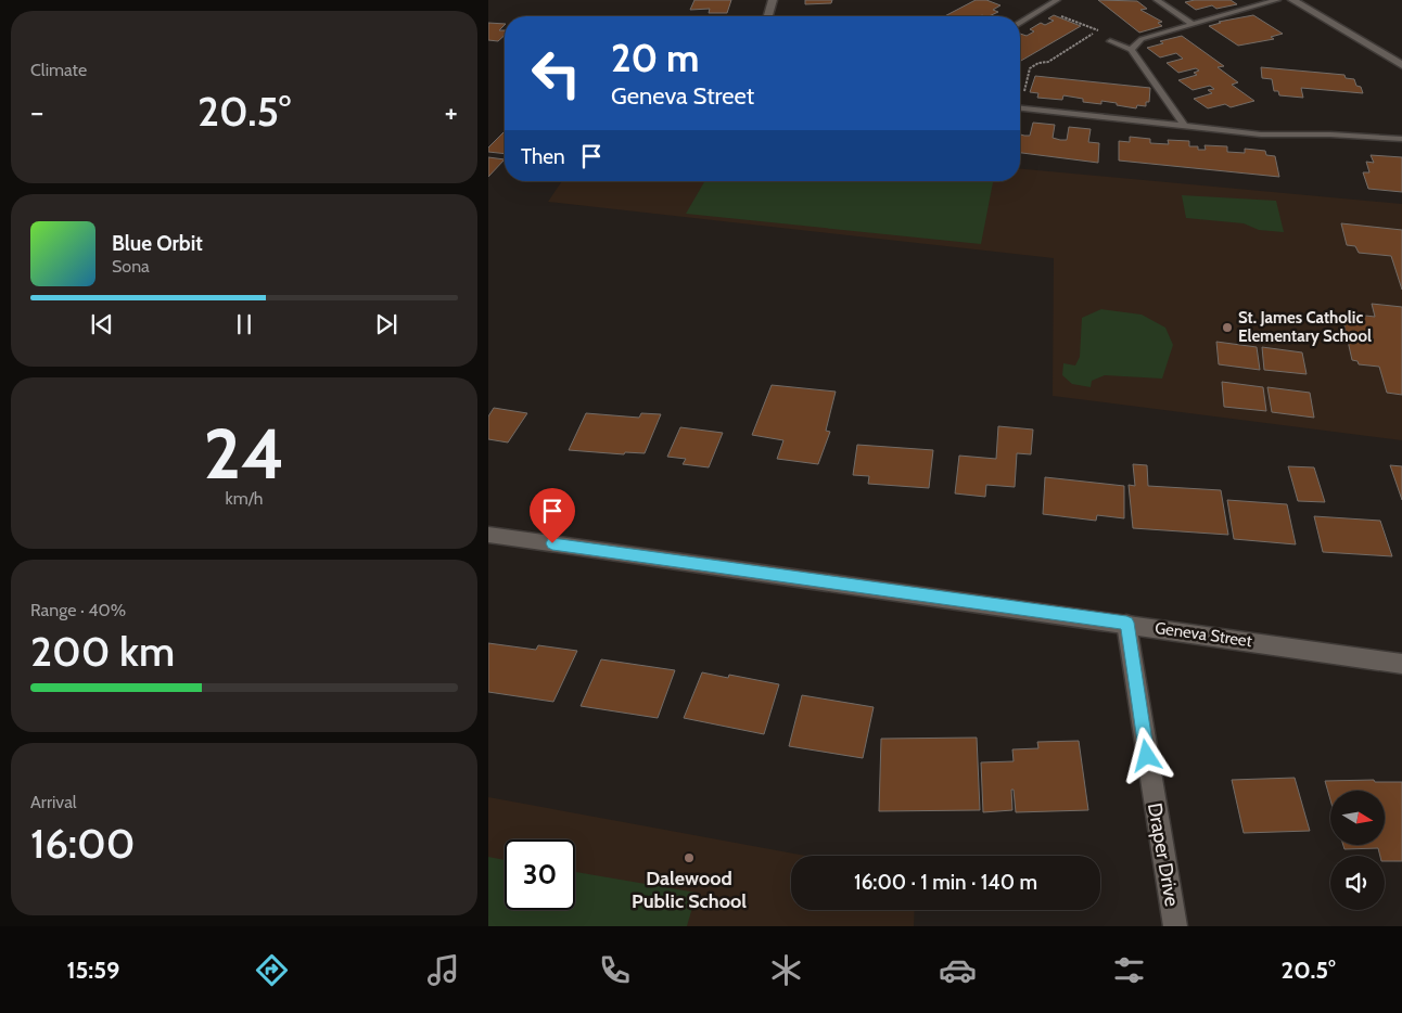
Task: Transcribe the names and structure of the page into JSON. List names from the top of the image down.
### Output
{
  "streets": {
    "main road": ["Geneva Street", "Draper Drive"]
  },
  "crossings": [
    ["Geneva Street", "Draper Drive"]
  ],
  "places": ["St. James Catholic Elementary School", "Dalewood Public School"],
  "north": "right",
  "page": {
    "tile": [
      "Climate",
      ["24", "km/h"],
      ["Range · 40%", "200 km"],
      ["Arrival", "16:00"]
    ],
    "turn": ["20 m", "Geneva Street"],
    "heat": ["−", "20.5°", "+"],
    "then": "Then",
    "song": ["Blue Orbit", "Sona"],
    "limit": "30",
    "trip": "16:00 · 1 min · 140 m",
    "tabs": ["15:59", "20.5°"]
  }
}
